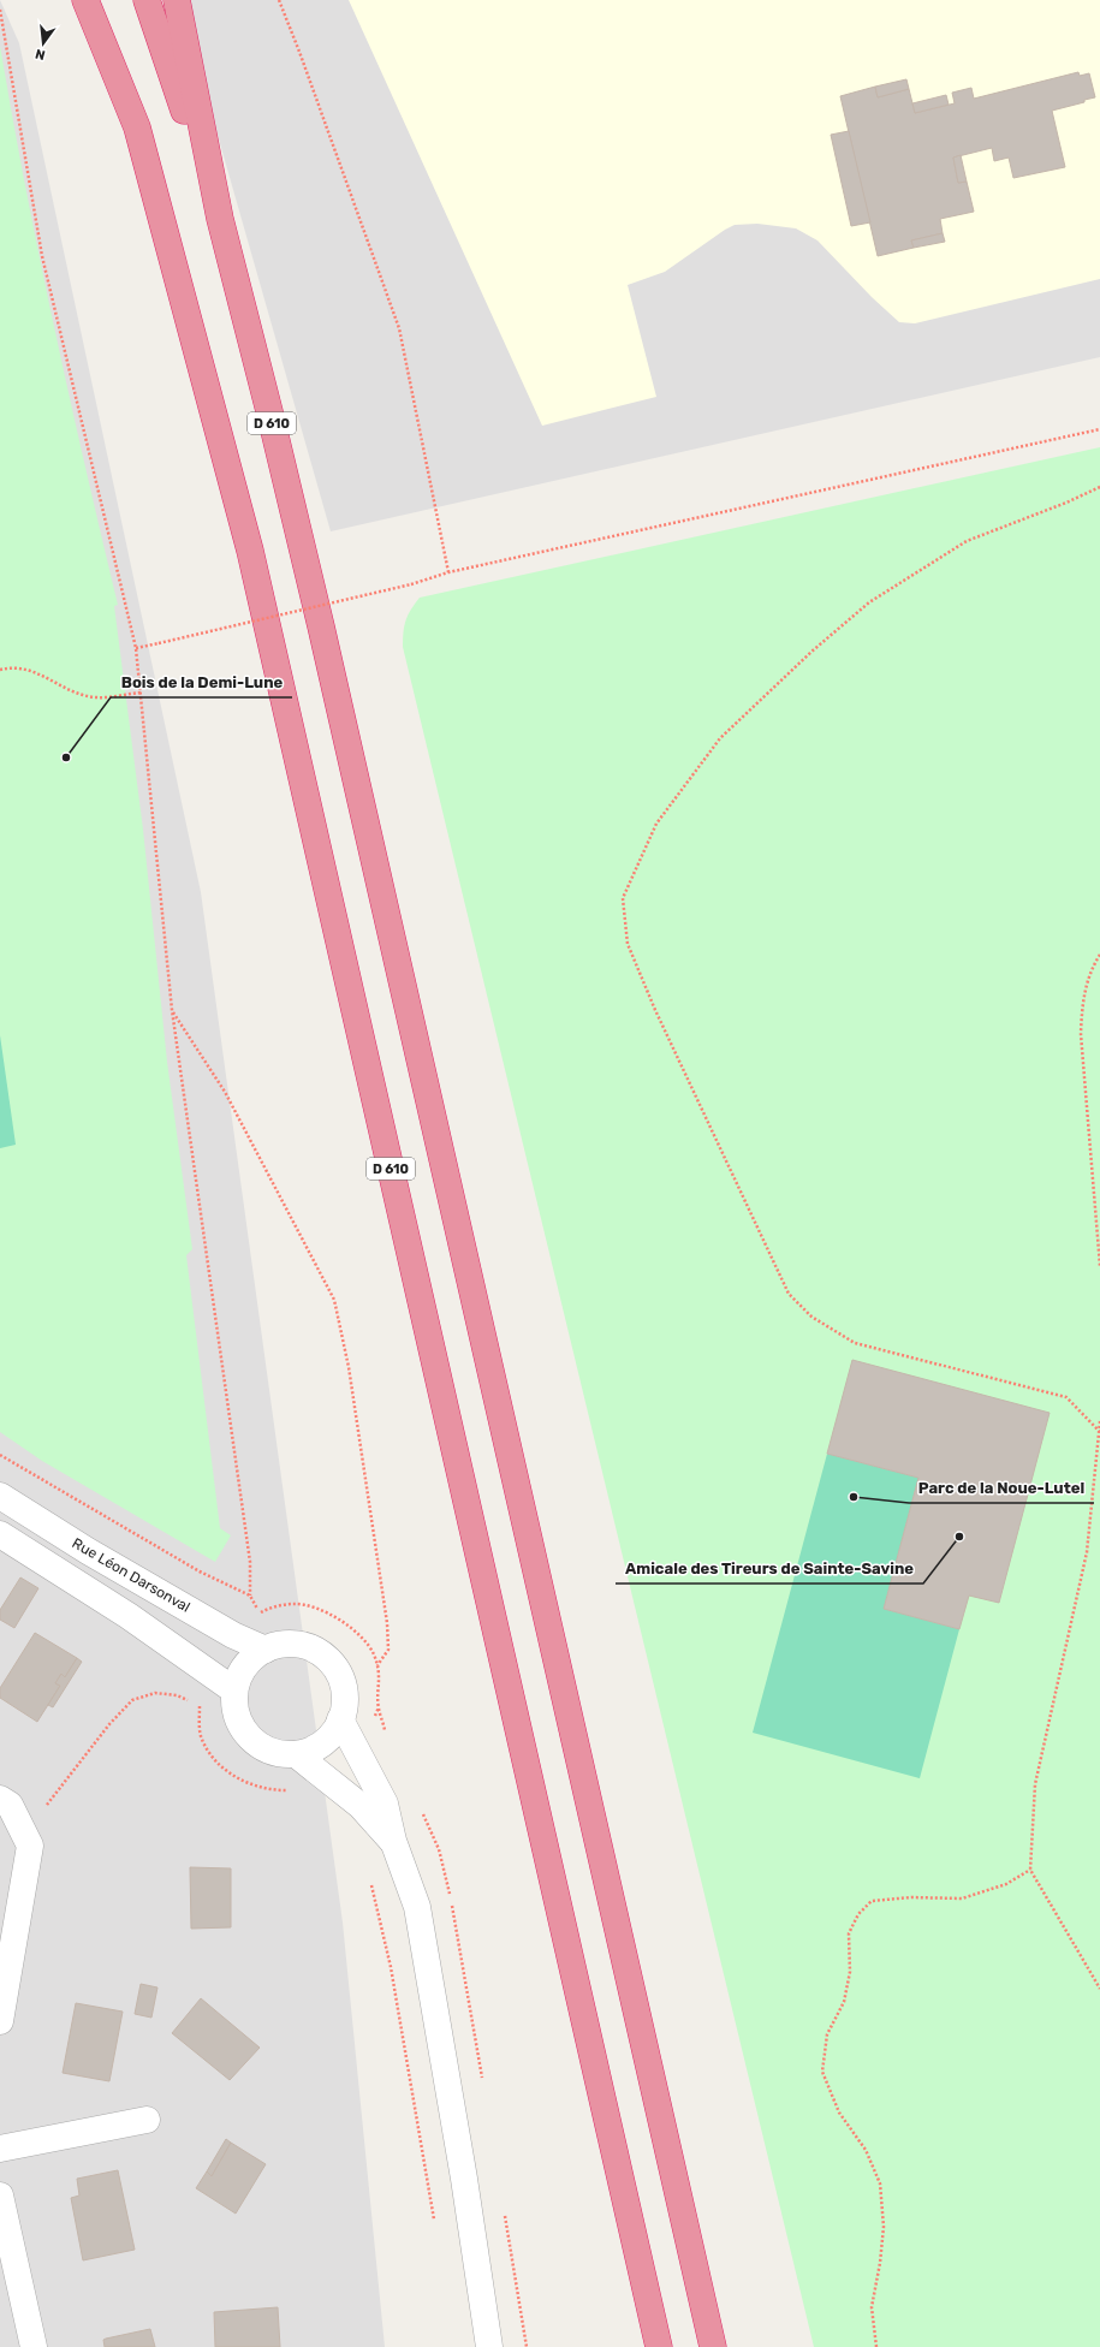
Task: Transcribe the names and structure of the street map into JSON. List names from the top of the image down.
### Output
{
  "streets": {
    "highway": ["D 610"],
    "street": ["Rue Léon Darsonval"]
  },
  "places": ["Bois de la Demi-Lune", "Parc de la Noue-Lutel", "Amicale des Tireurs de Sainte-Savine"],
  "north": "bottom"
}
